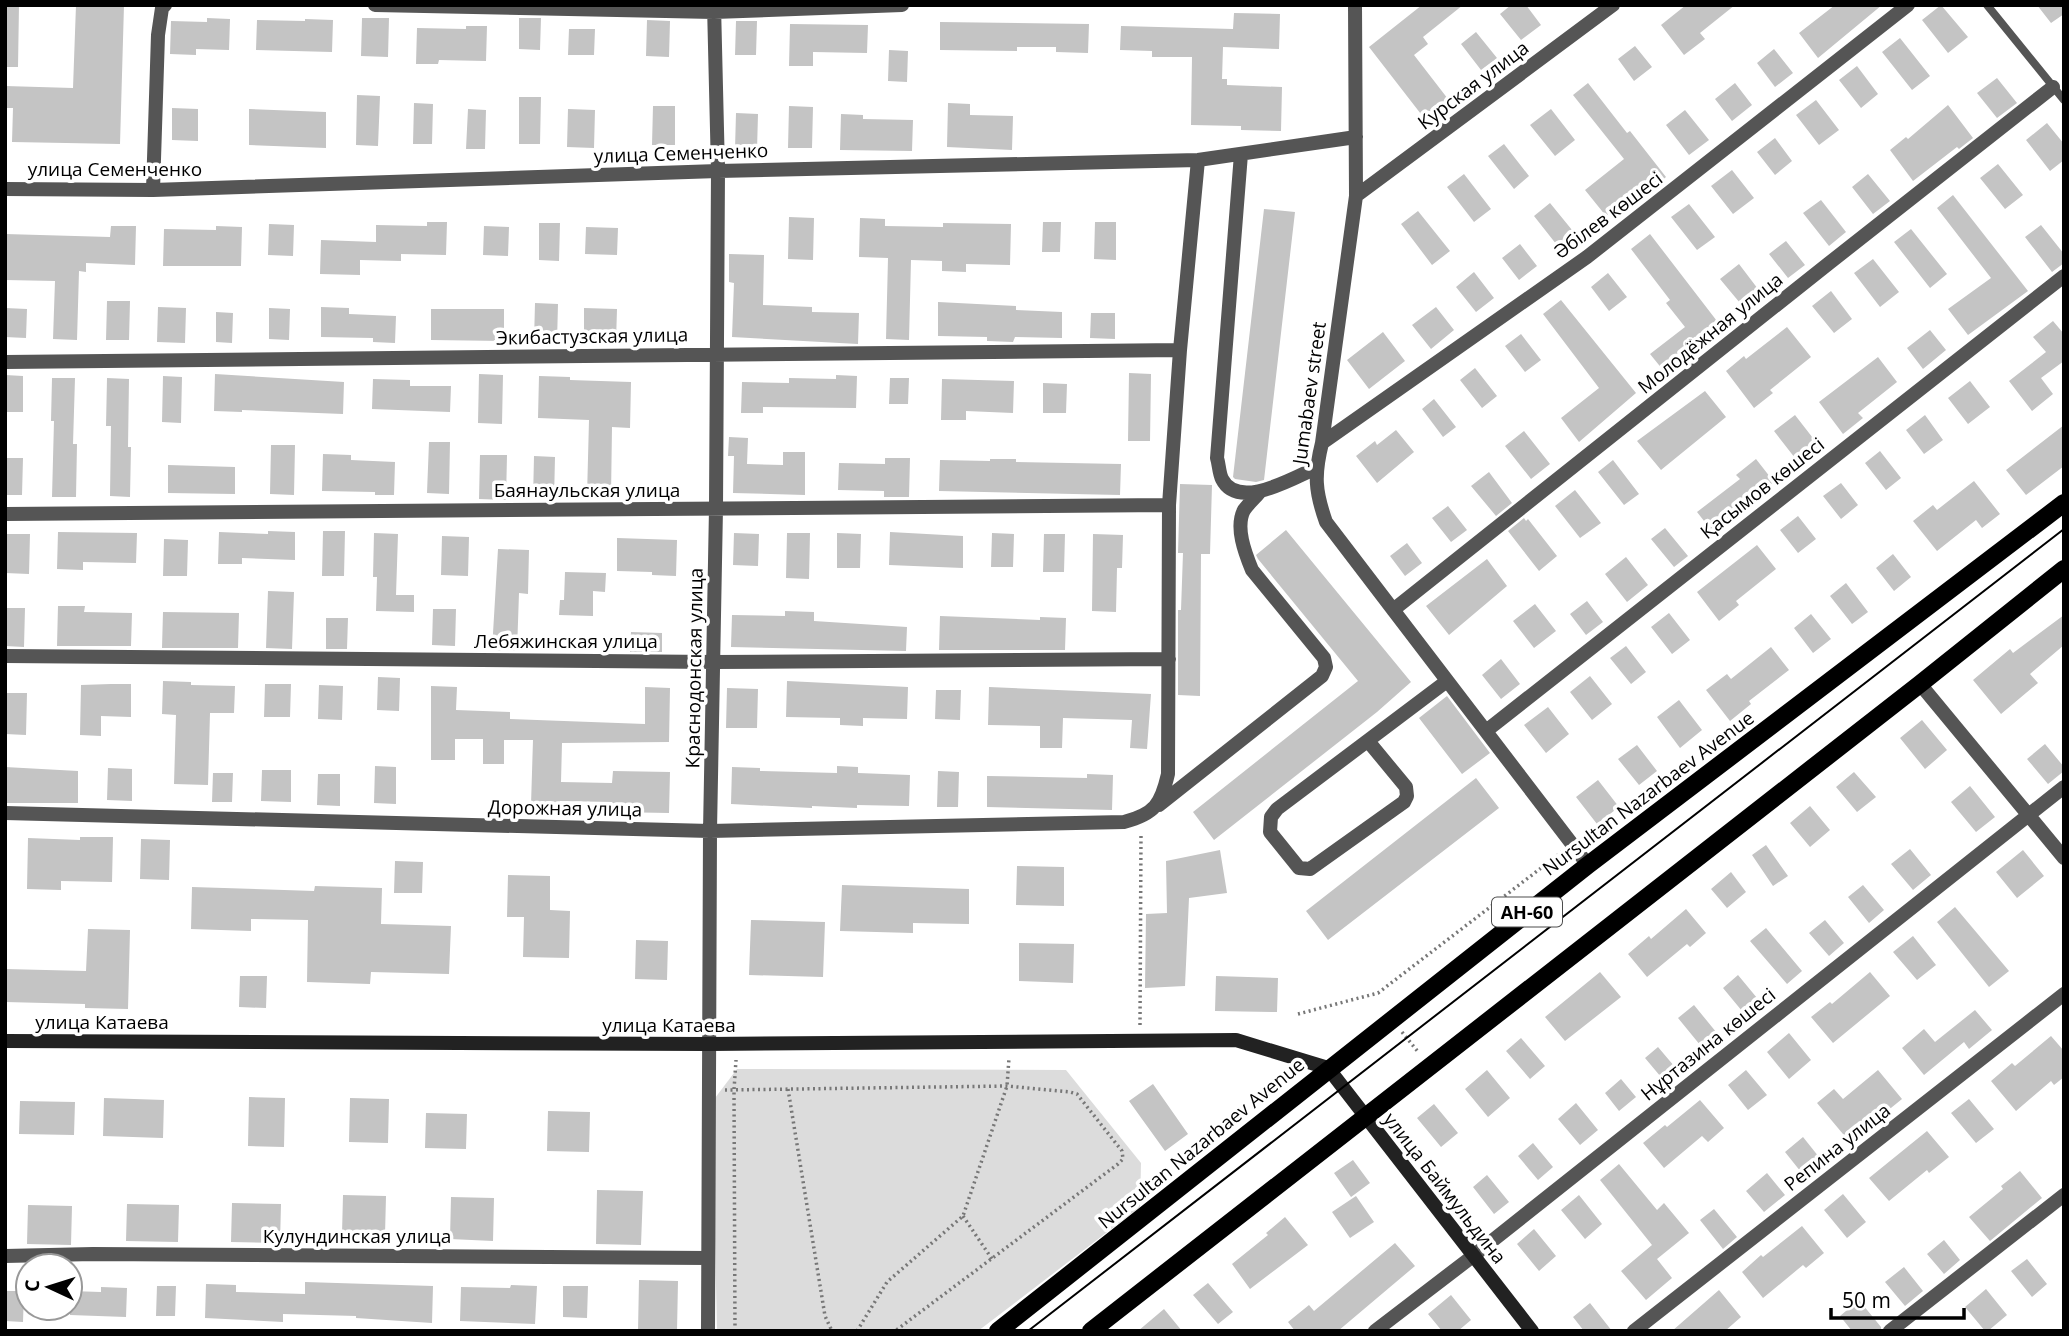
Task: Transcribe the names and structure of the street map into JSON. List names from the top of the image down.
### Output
{
  "streets": {
    "main road": ["Nursultan Nazarbaev Avenue", "АН-60"],
    "street": [
      "Курская улица",
      "улица Семенченко",
      "Әбілев көшесі",
      "Молодёжная улица",
      "Экибастузская улица",
      "Jumabaev street",
      "Қасымов көшесі",
      "Баянаульская улица",
      "Лебяжинская улица",
      "Краснодонская улица",
      "Дорожная улица",
      "улица Катаева",
      "Нұртазина көшесі",
      "Репина улица",
      "улица Баймульдина",
      "Кулундинская улица"
    ]
  },
  "crossings": [
    ["Курская улица", "Jumabaev street"],
    ["улица Семенченко", "Jumabaev street"],
    ["улица Семенченко", "Краснодонская улица"],
    ["Әбілев көшесі", "Jumabaev street"],
    ["Молодёжная улица", "Jumabaev street"],
    ["Экибастузская улица", "Краснодонская улица"],
    ["Jumabaev street", "Қасымов көшесі"],
    ["Jumabaev street", "Nursultan Nazarbaev Avenue"],
    ["Баянаульская улица", "Краснодонская улица"],
    ["Лебяжинская улица", "Краснодонская улица"],
    ["Краснодонская улица", "Дорожная улица"],
    ["Краснодонская улица", "улица Катаева"],
    ["Краснодонская улица", "Кулундинская улица"],
    ["Nursultan Nazarbaev Avenue", "улица Катаева"],
    ["Nursultan Nazarbaev Avenue", "улица Баймульдина"],
    ["улица Катаева", "улица Баймульдина"],
    ["Нұртазина көшесі", "улица Баймульдина"]
  ],
  "scale_bar": "50 m",
  "north": "left"
}
